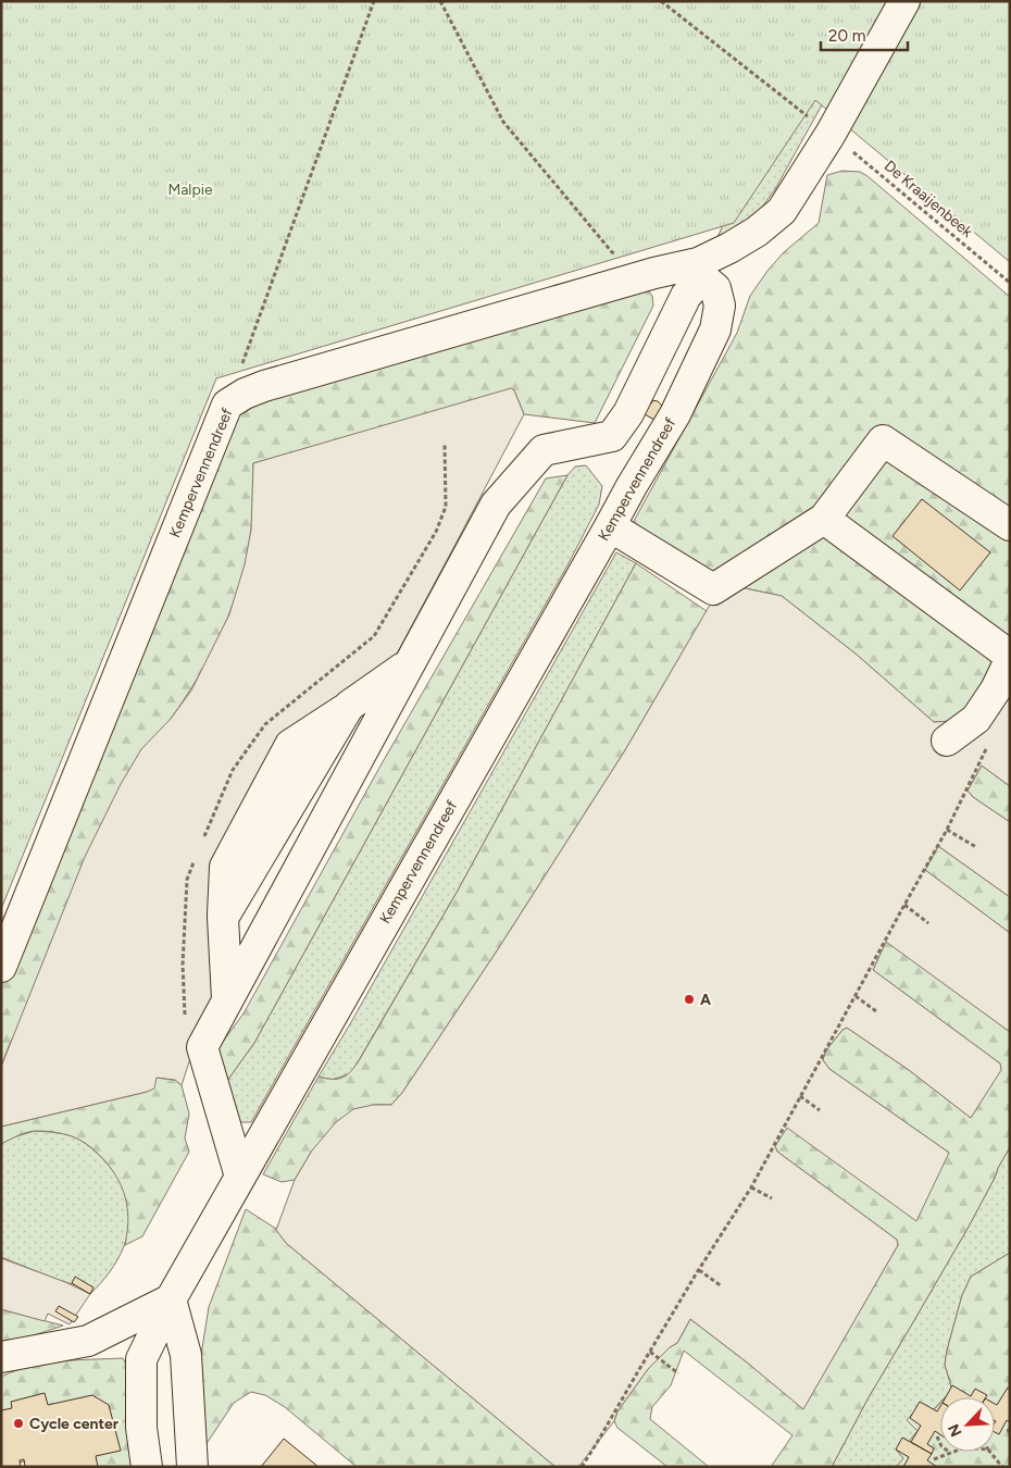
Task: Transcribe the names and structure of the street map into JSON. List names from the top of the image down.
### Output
{
  "streets": {
    "street": ["Kempervennendreef"],
    "path": ["De Kraaijenbeek"]
  },
  "crossings": [
    ["De Kraaijenbeek", "Kempervennendreef"]
  ],
  "parks": ["Malpie"],
  "places": ["A", "Cycle center"],
  "scale_bar": "20 m",
  "north": "bottom left"
}
